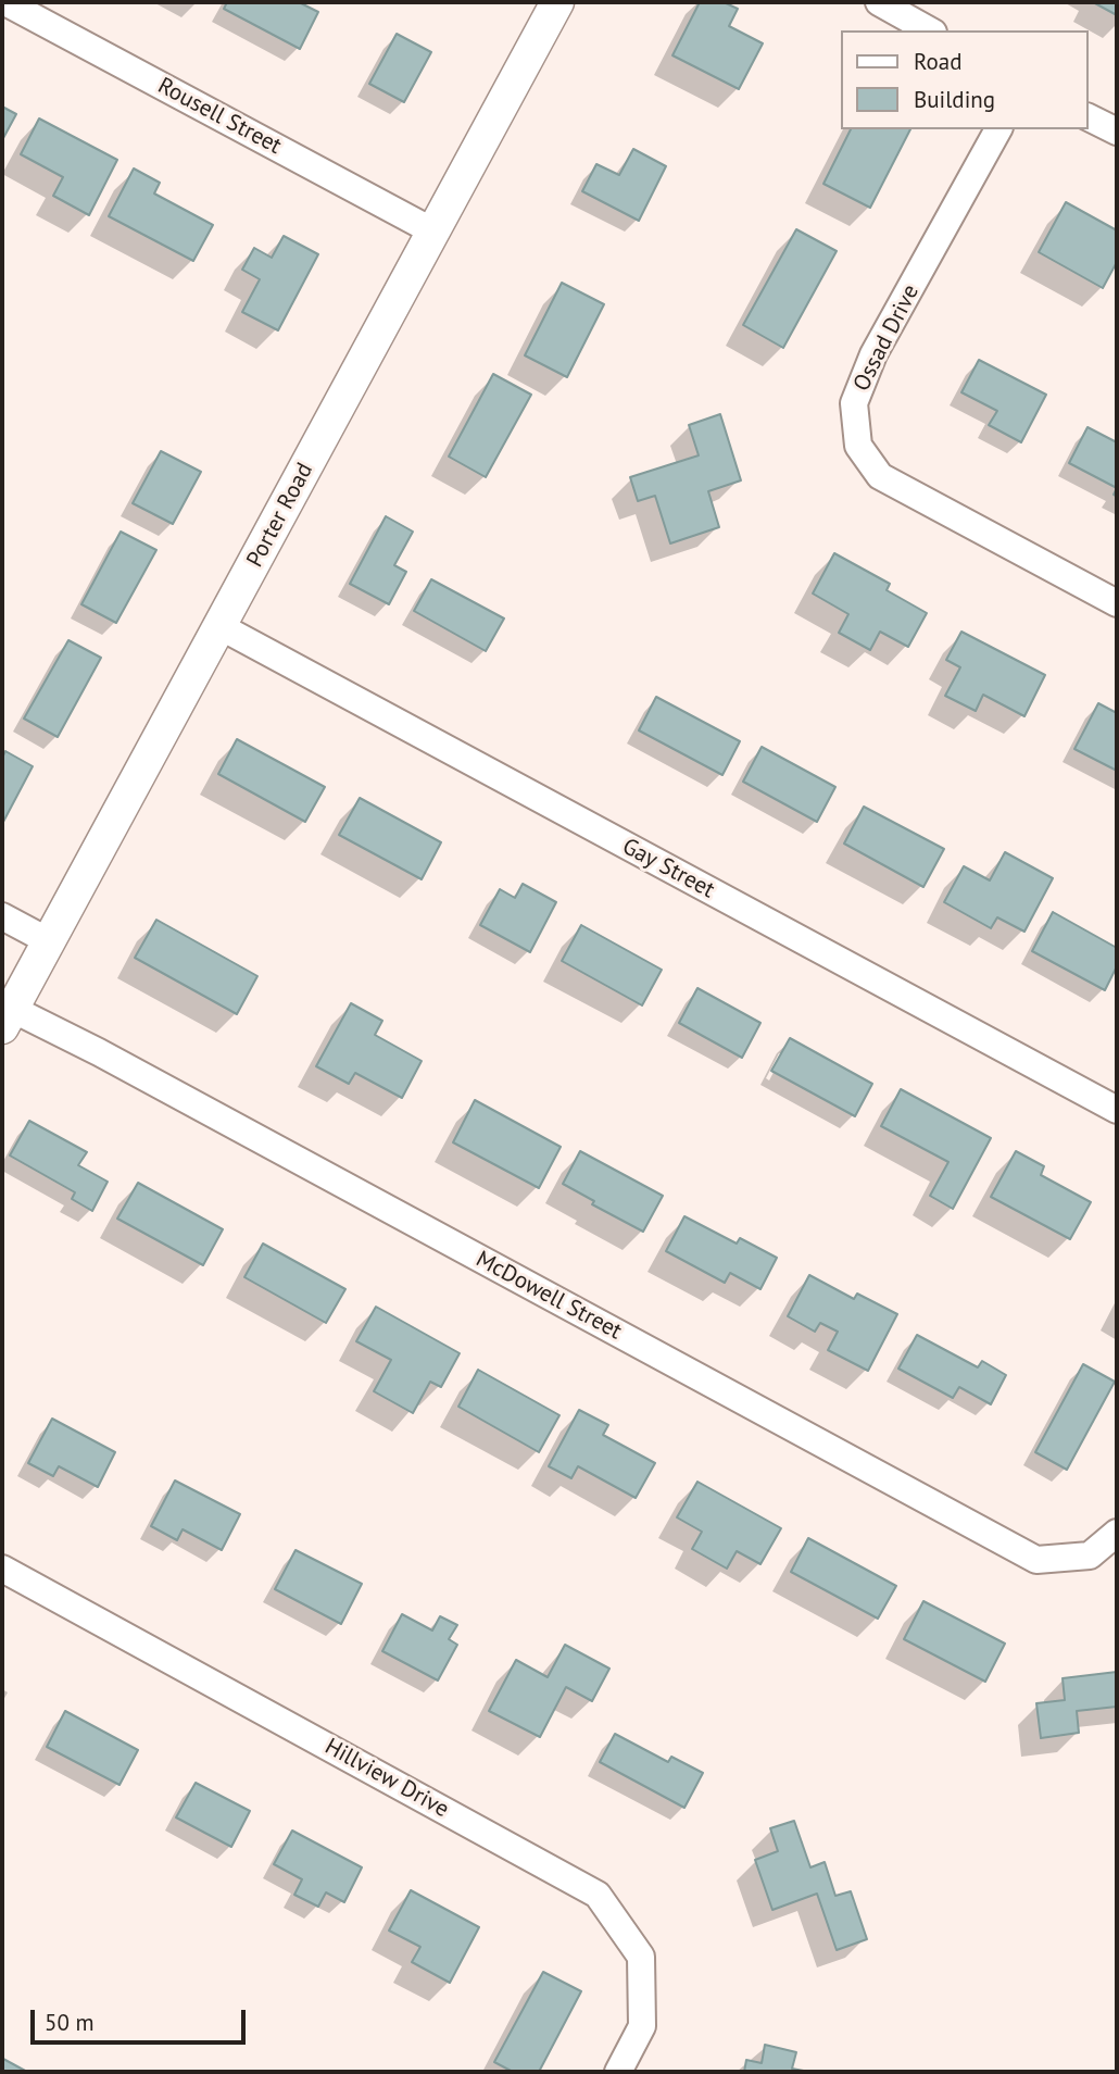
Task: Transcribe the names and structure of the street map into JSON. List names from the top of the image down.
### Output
{
  "streets": {
    "street": [
      "Rousell Street",
      "Ossad Drive",
      "Porter Road",
      "Gay Street",
      "McDowell Street",
      "Hillview Drive"
    ]
  },
  "crossings": [
    ["Rousell Street", "Porter Road"],
    ["Porter Road", "Gay Street"],
    ["Porter Road", "McDowell Street"]
  ],
  "legend": ["Road", "Building"],
  "scale_bar": "50 m"
}
